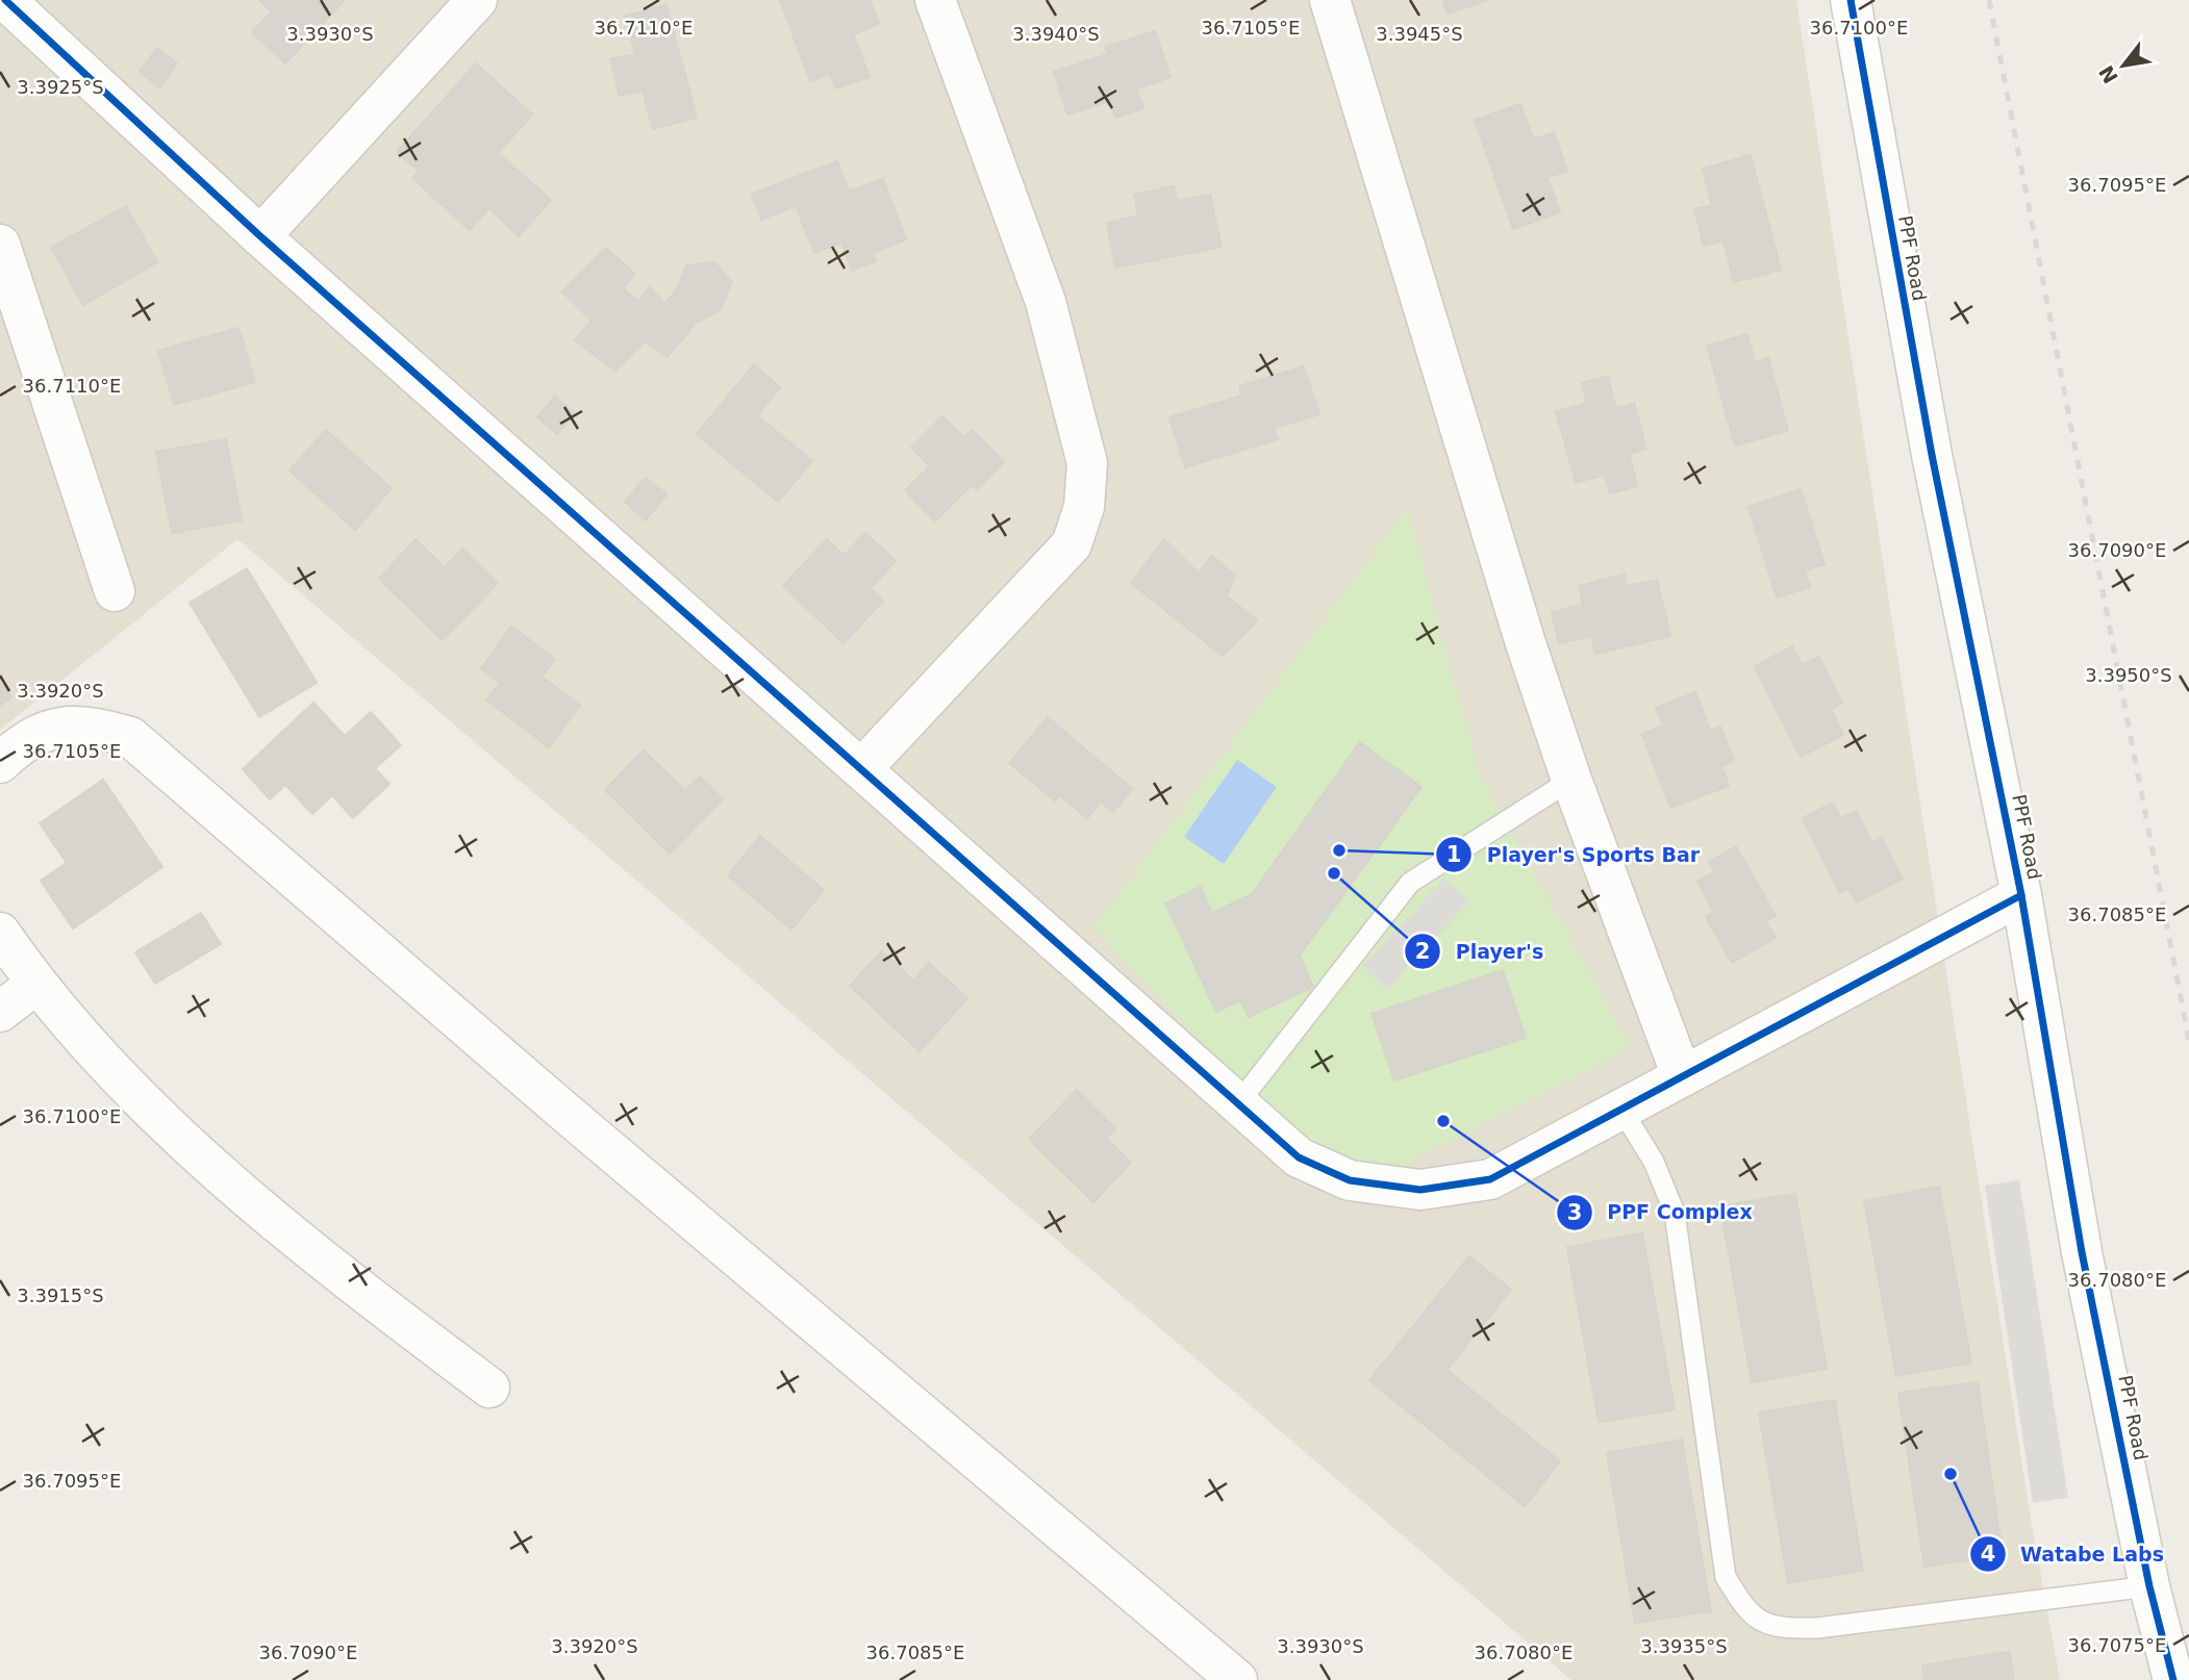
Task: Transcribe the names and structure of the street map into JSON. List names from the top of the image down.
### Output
{
  "streets": {
    "street": ["PPF Road"]
  },
  "places": [
    "Player's Sports Bar",
    "Player's",
    "PPF Complex",
    "Watabe Labs"
  ],
  "north": "bottom left",
  "coordinates": [
    "36.7110°E",
    "36.7105°E",
    "36.7100°E",
    "3.3945°S",
    "3.3930°S",
    "3.3940°S",
    "3.3925°S",
    "36.7095°E",
    "36.7090°E",
    "3.3950°S",
    "3.3920°S",
    "36.7085°E",
    "36.7080°E",
    "3.3915°S",
    "36.7075°E",
    "3.3935°S"
  ]
}
